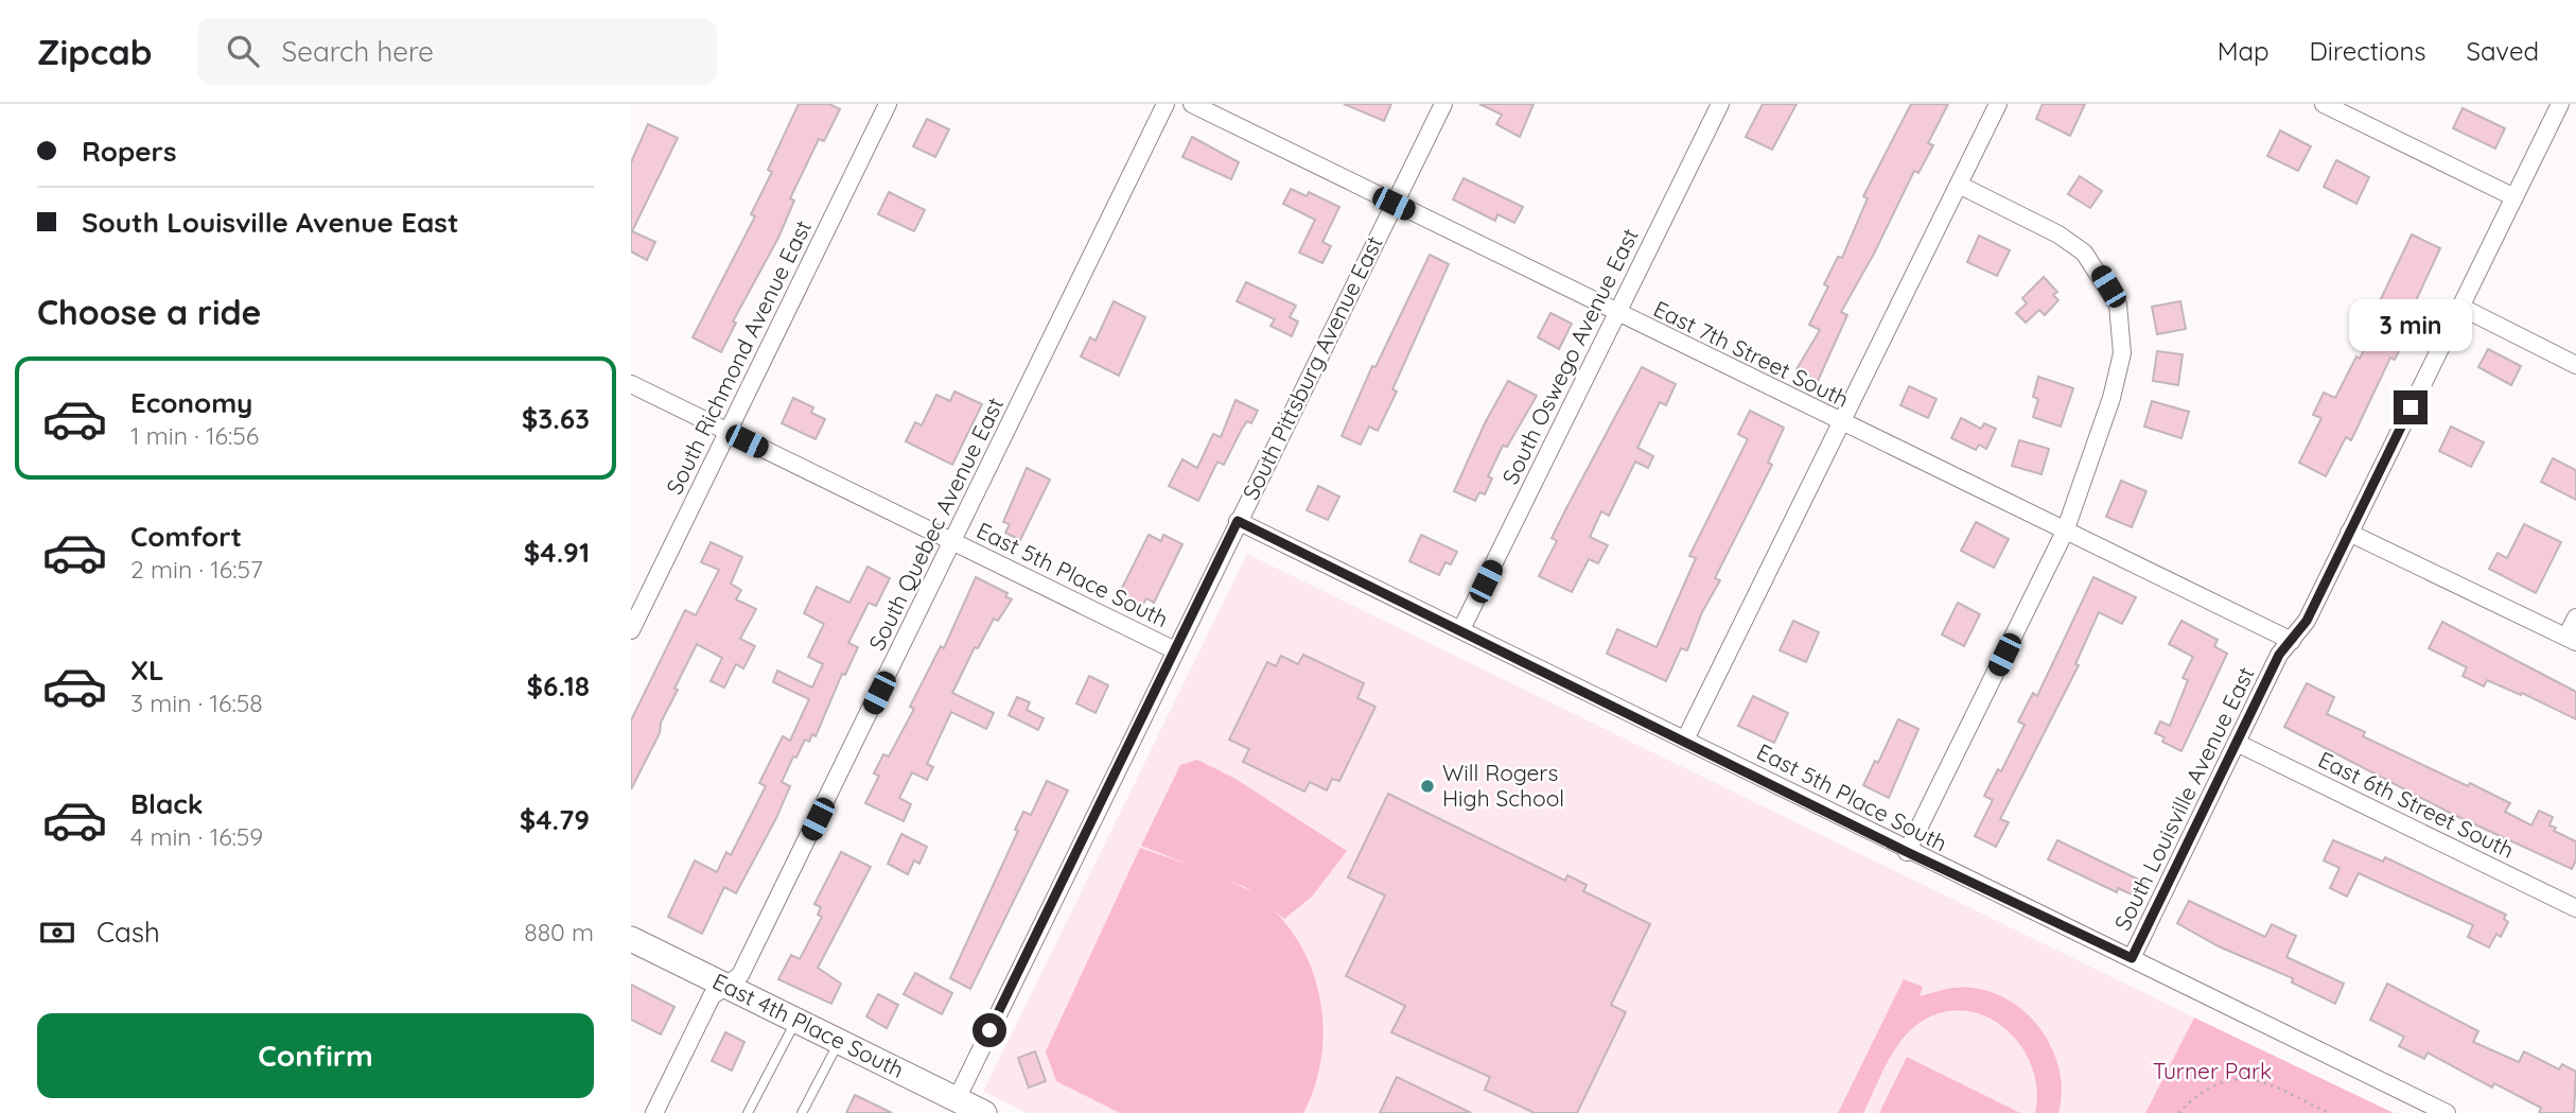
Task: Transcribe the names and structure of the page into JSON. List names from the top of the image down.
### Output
{
  "streets": {
    "street": [
      "East 7th Street South",
      "South Oswego Avenue East",
      "South Richmond Avenue East",
      "South Pittsburg Avenue East",
      "South Quebec Avenue East",
      "East 5th Place South",
      "South Louisville Avenue East",
      "East 6th Street South",
      "East 4th Place South"
    ]
  },
  "crossings": [
    ["East 7th Street South", "South Oswego Avenue East"],
    ["East 7th Street South", "South Pittsburg Avenue East"],
    ["East 7th Street South", "South Louisville Avenue East"],
    ["South Oswego Avenue East", "East 5th Place South"],
    ["South Richmond Avenue East", "East 5th Place South"],
    ["South Pittsburg Avenue East", "East 5th Place South"],
    ["South Pittsburg Avenue East", "East 4th Place South"],
    ["South Quebec Avenue East", "East 5th Place South"],
    ["South Quebec Avenue East", "East 4th Place South"],
    ["East 5th Place South", "South Louisville Avenue East"],
    ["South Louisville Avenue East", "East 6th Street South"]
  ],
  "parks": ["Turner Park"],
  "places": ["Will Rogers High School"],
  "page": {
    "header": "Zipcab",
    "search": "Search here",
    "nav": ["Map", "Directions", "Saved"],
    "banner": ["Ropers", "South Louisville Avenue East"],
    "heading": "Choose a ride",
    "bubble": "3 min",
    "list": [
      {
        "name": "Economy",
        "note": "1 min · 16:56",
        "value": "$3.63"
      },
      {
        "name": "Comfort",
        "note": "2 min · 16:57",
        "value": "$4.91"
      },
      {
        "name": "XL",
        "note": "3 min · 16:58",
        "value": "$6.18"
      },
      {
        "name": "Black",
        "note": "4 min · 16:59",
        "value": "$4.79"
      }
    ],
    "pay": ["Cash", "880 m"],
    "buttons": "Confirm"
  }
}
